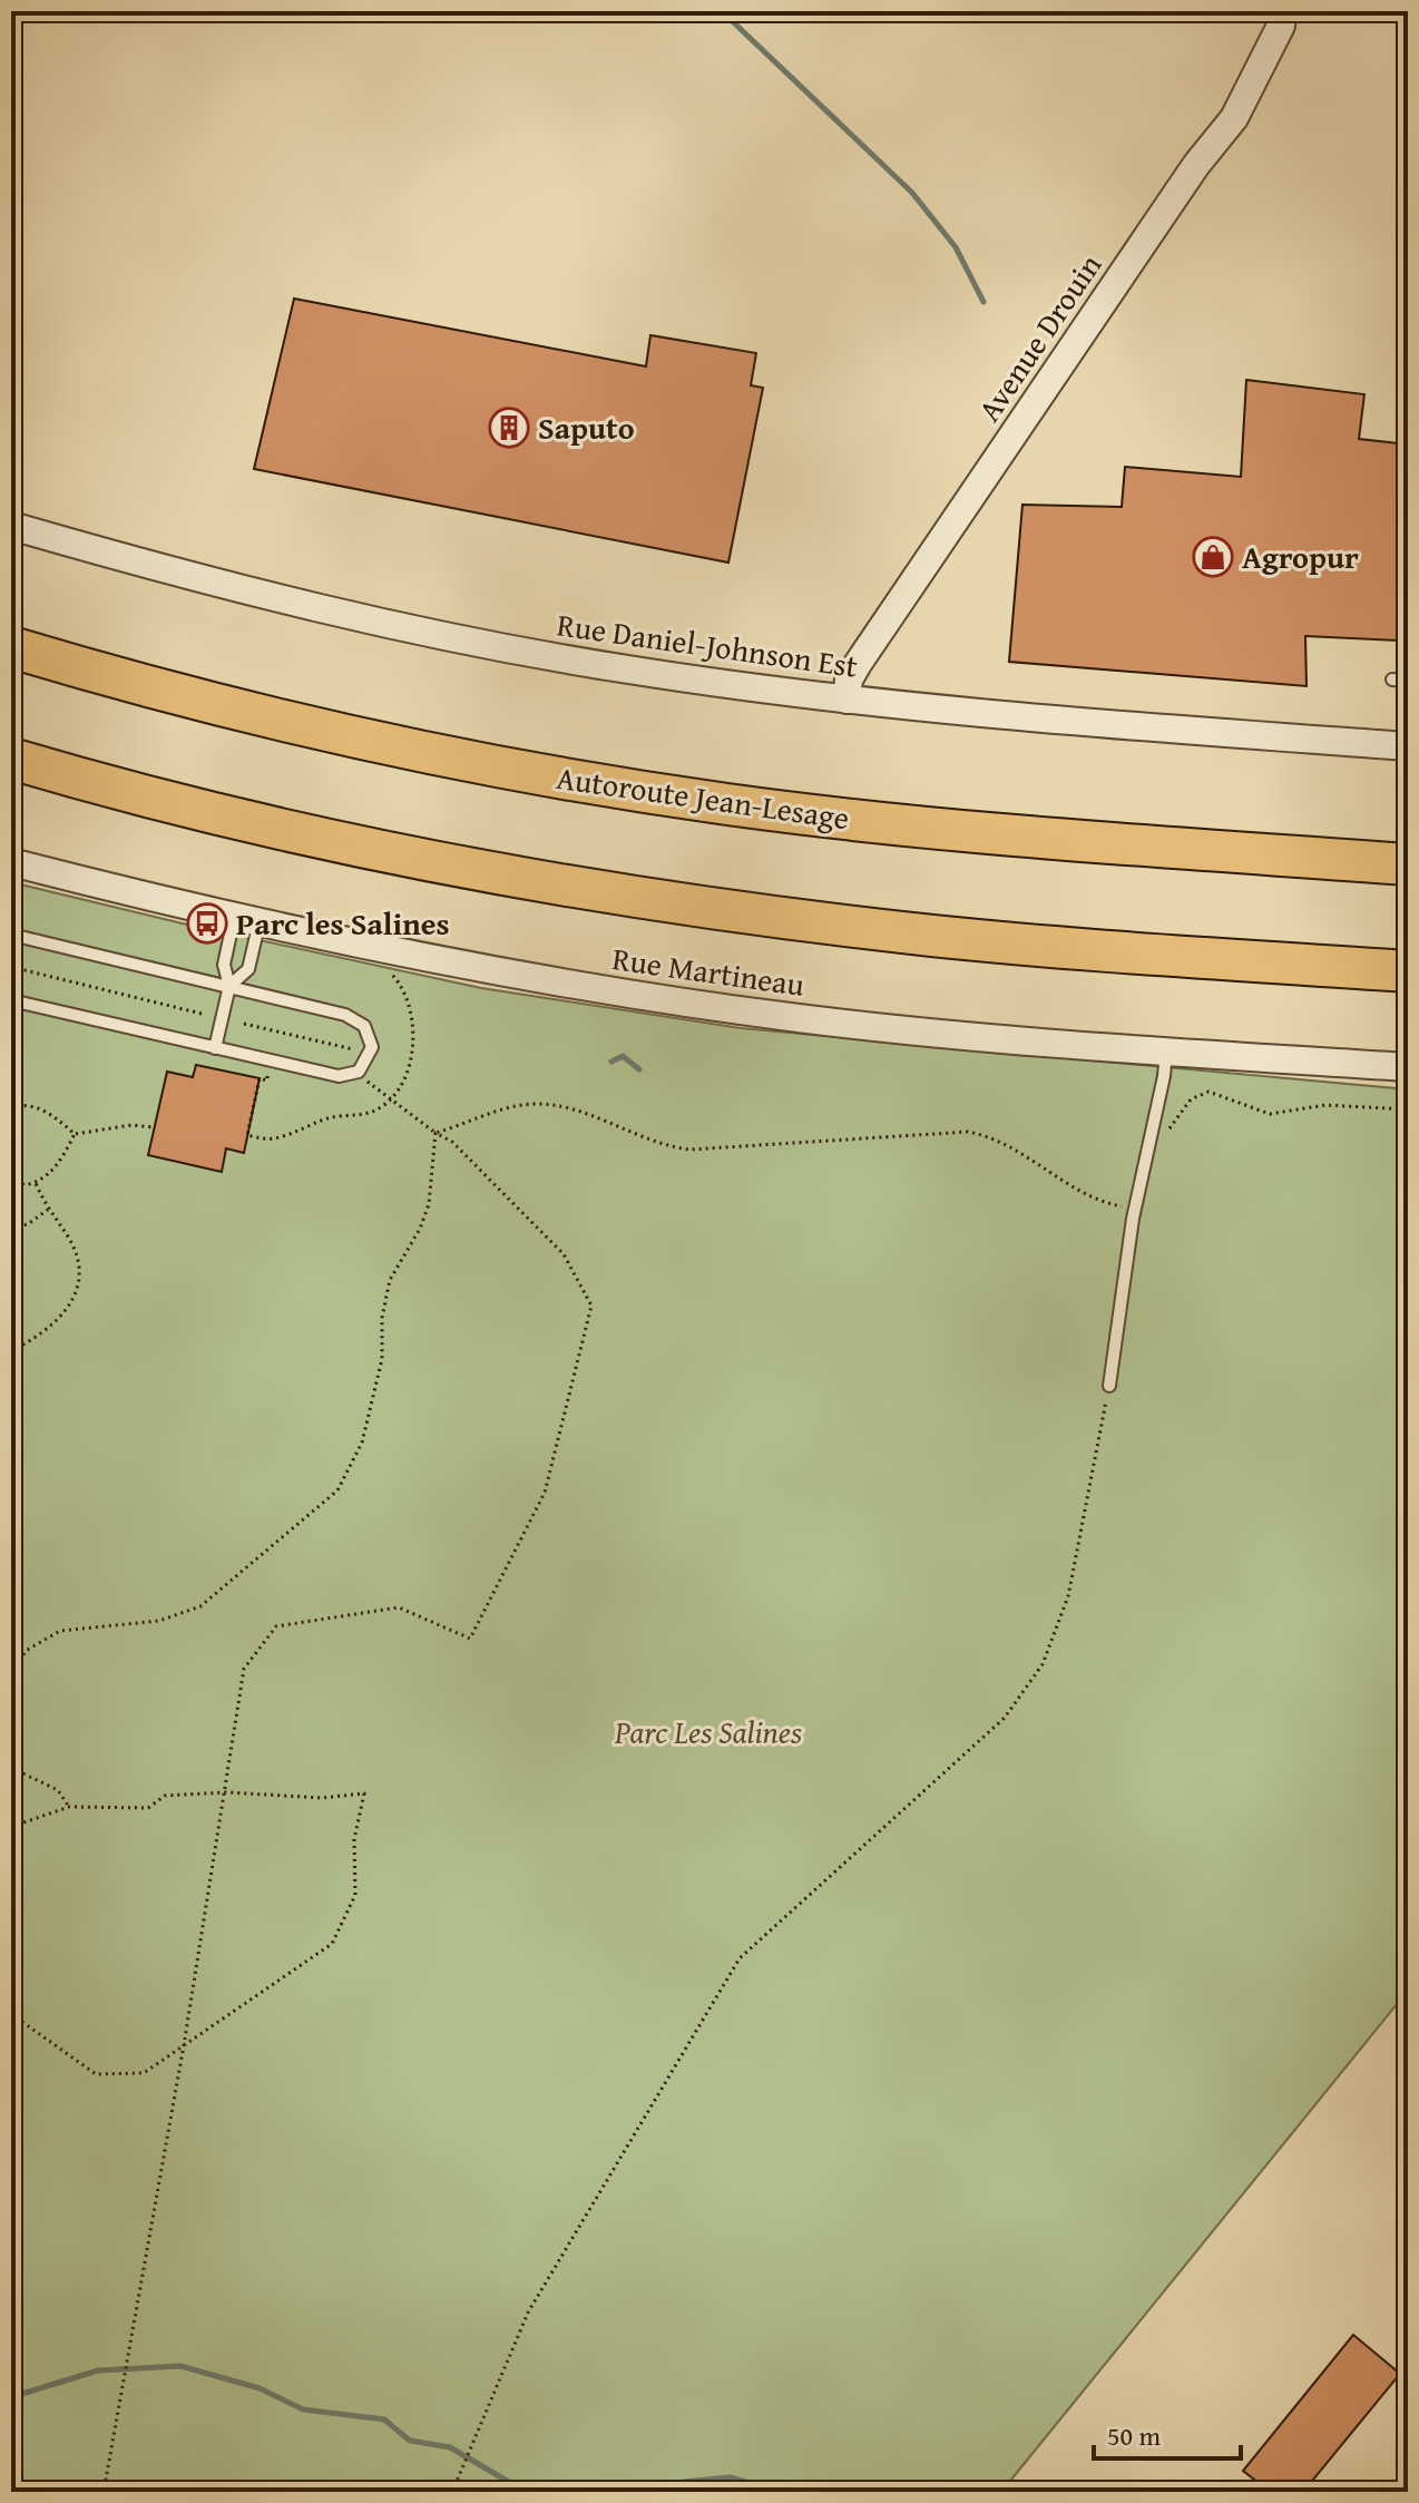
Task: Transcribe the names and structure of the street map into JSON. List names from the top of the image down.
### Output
{
  "streets": {
    "highway": ["Autoroute Jean-Lesage"],
    "street": ["Avenue Drouin", "Rue Daniel-Johnson Est", "Rue Martineau"]
  },
  "crossings": [
    ["Avenue Drouin", "Rue Daniel-Johnson Est"]
  ],
  "parks": ["Parc Les Salines"],
  "places": {
    "building": ["Saputo"],
    "shop": ["Agropur"],
    "bus stop": ["Parc les Salines"]
  },
  "scale_bar": "50 m"
}
